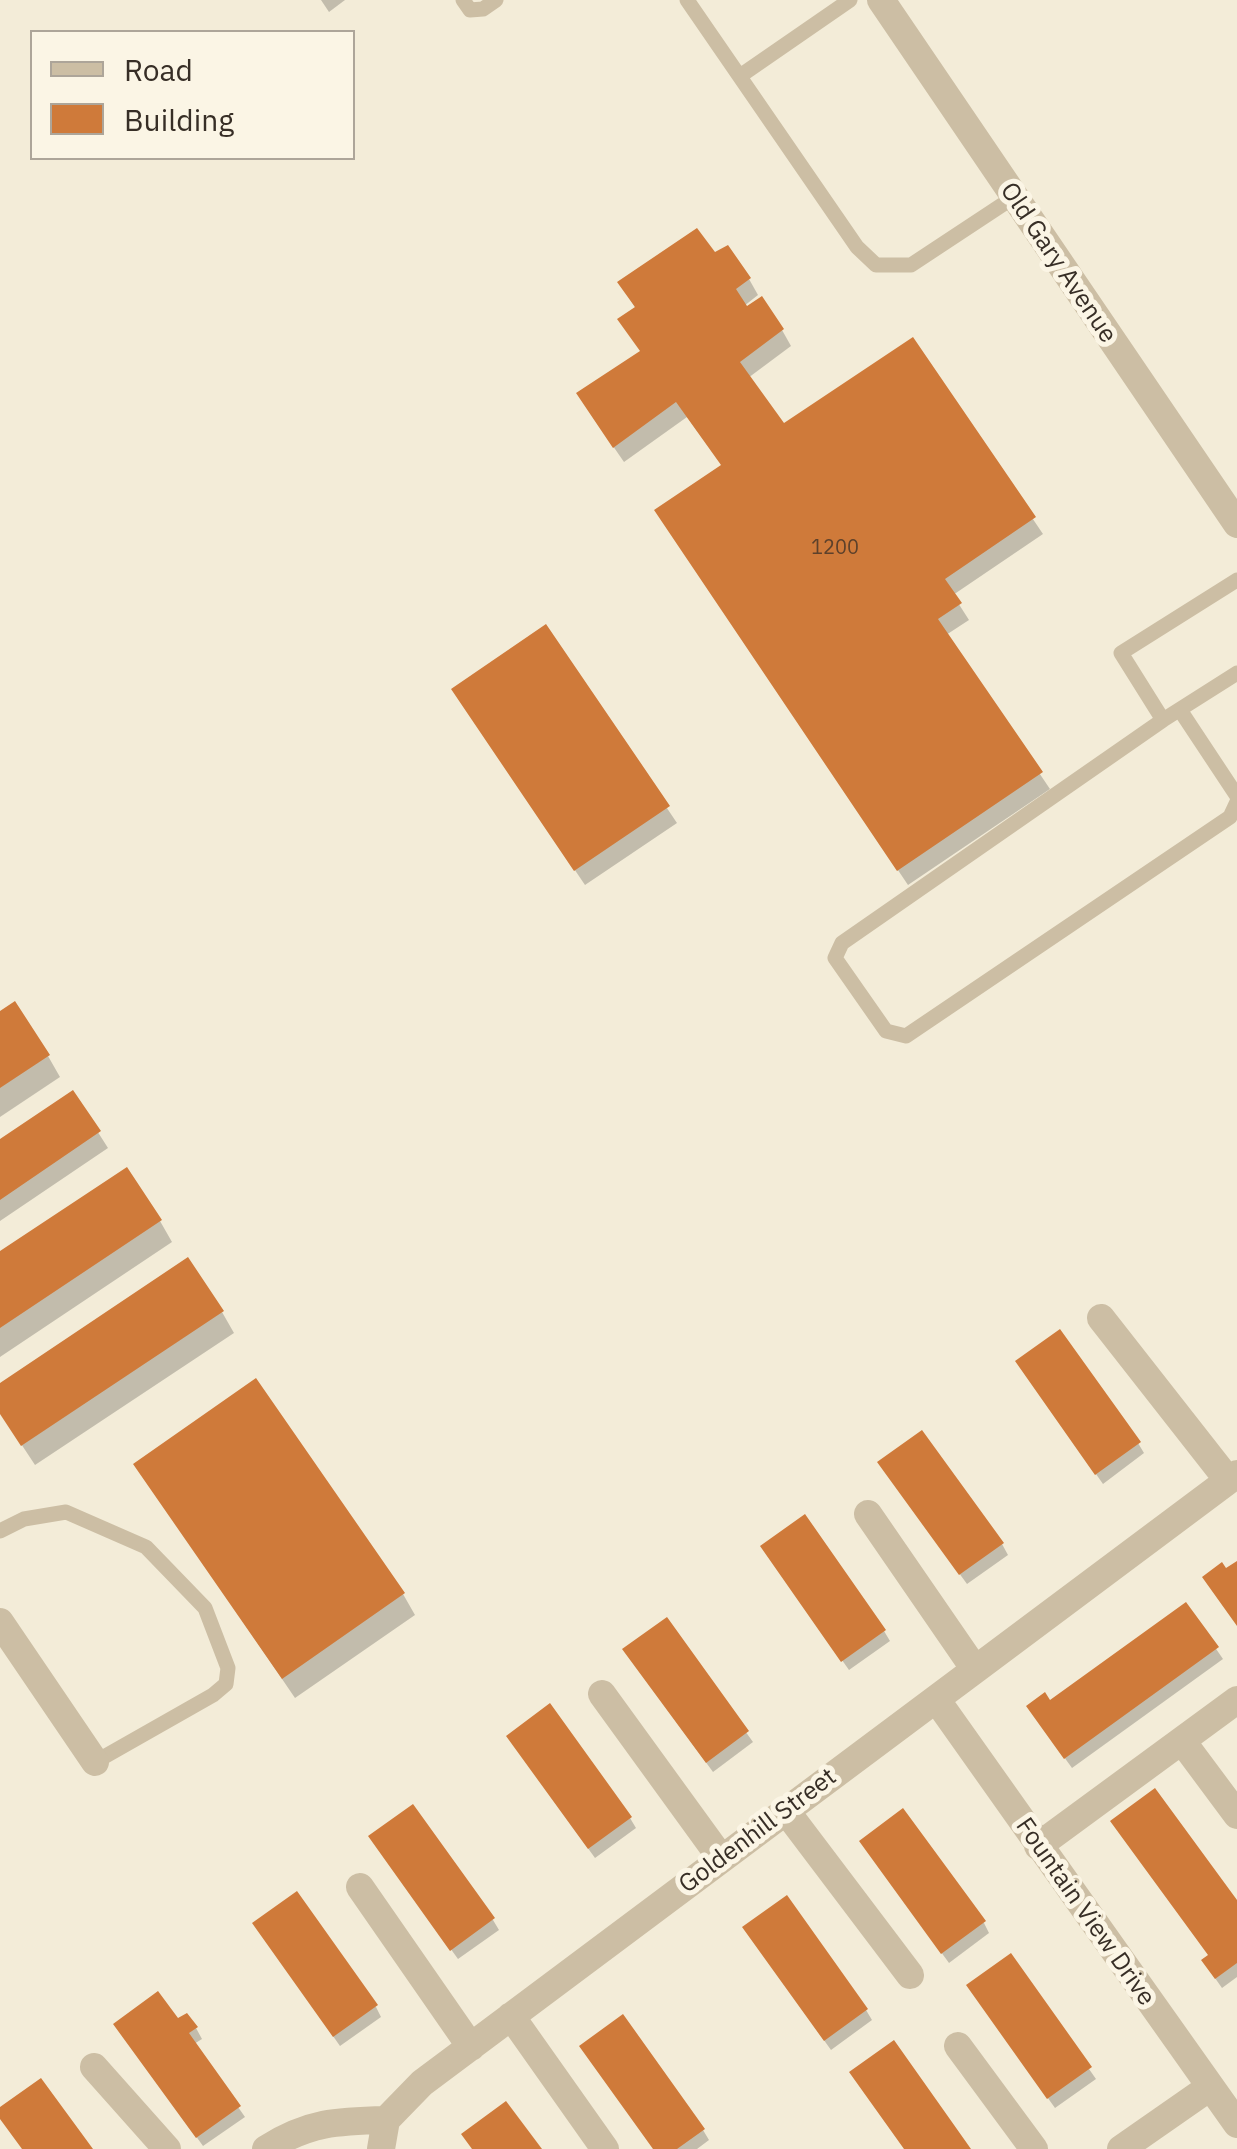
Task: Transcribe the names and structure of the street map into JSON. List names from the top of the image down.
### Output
{
  "streets": {
    "street": ["Old Gary Avenue", "Goldenhill Street", "Fountain View Drive"]
  },
  "crossings": [
    ["Goldenhill Street", "Fountain View Drive"]
  ],
  "house_numbers": ["1200"],
  "legend": ["Road", "Building"]
}
